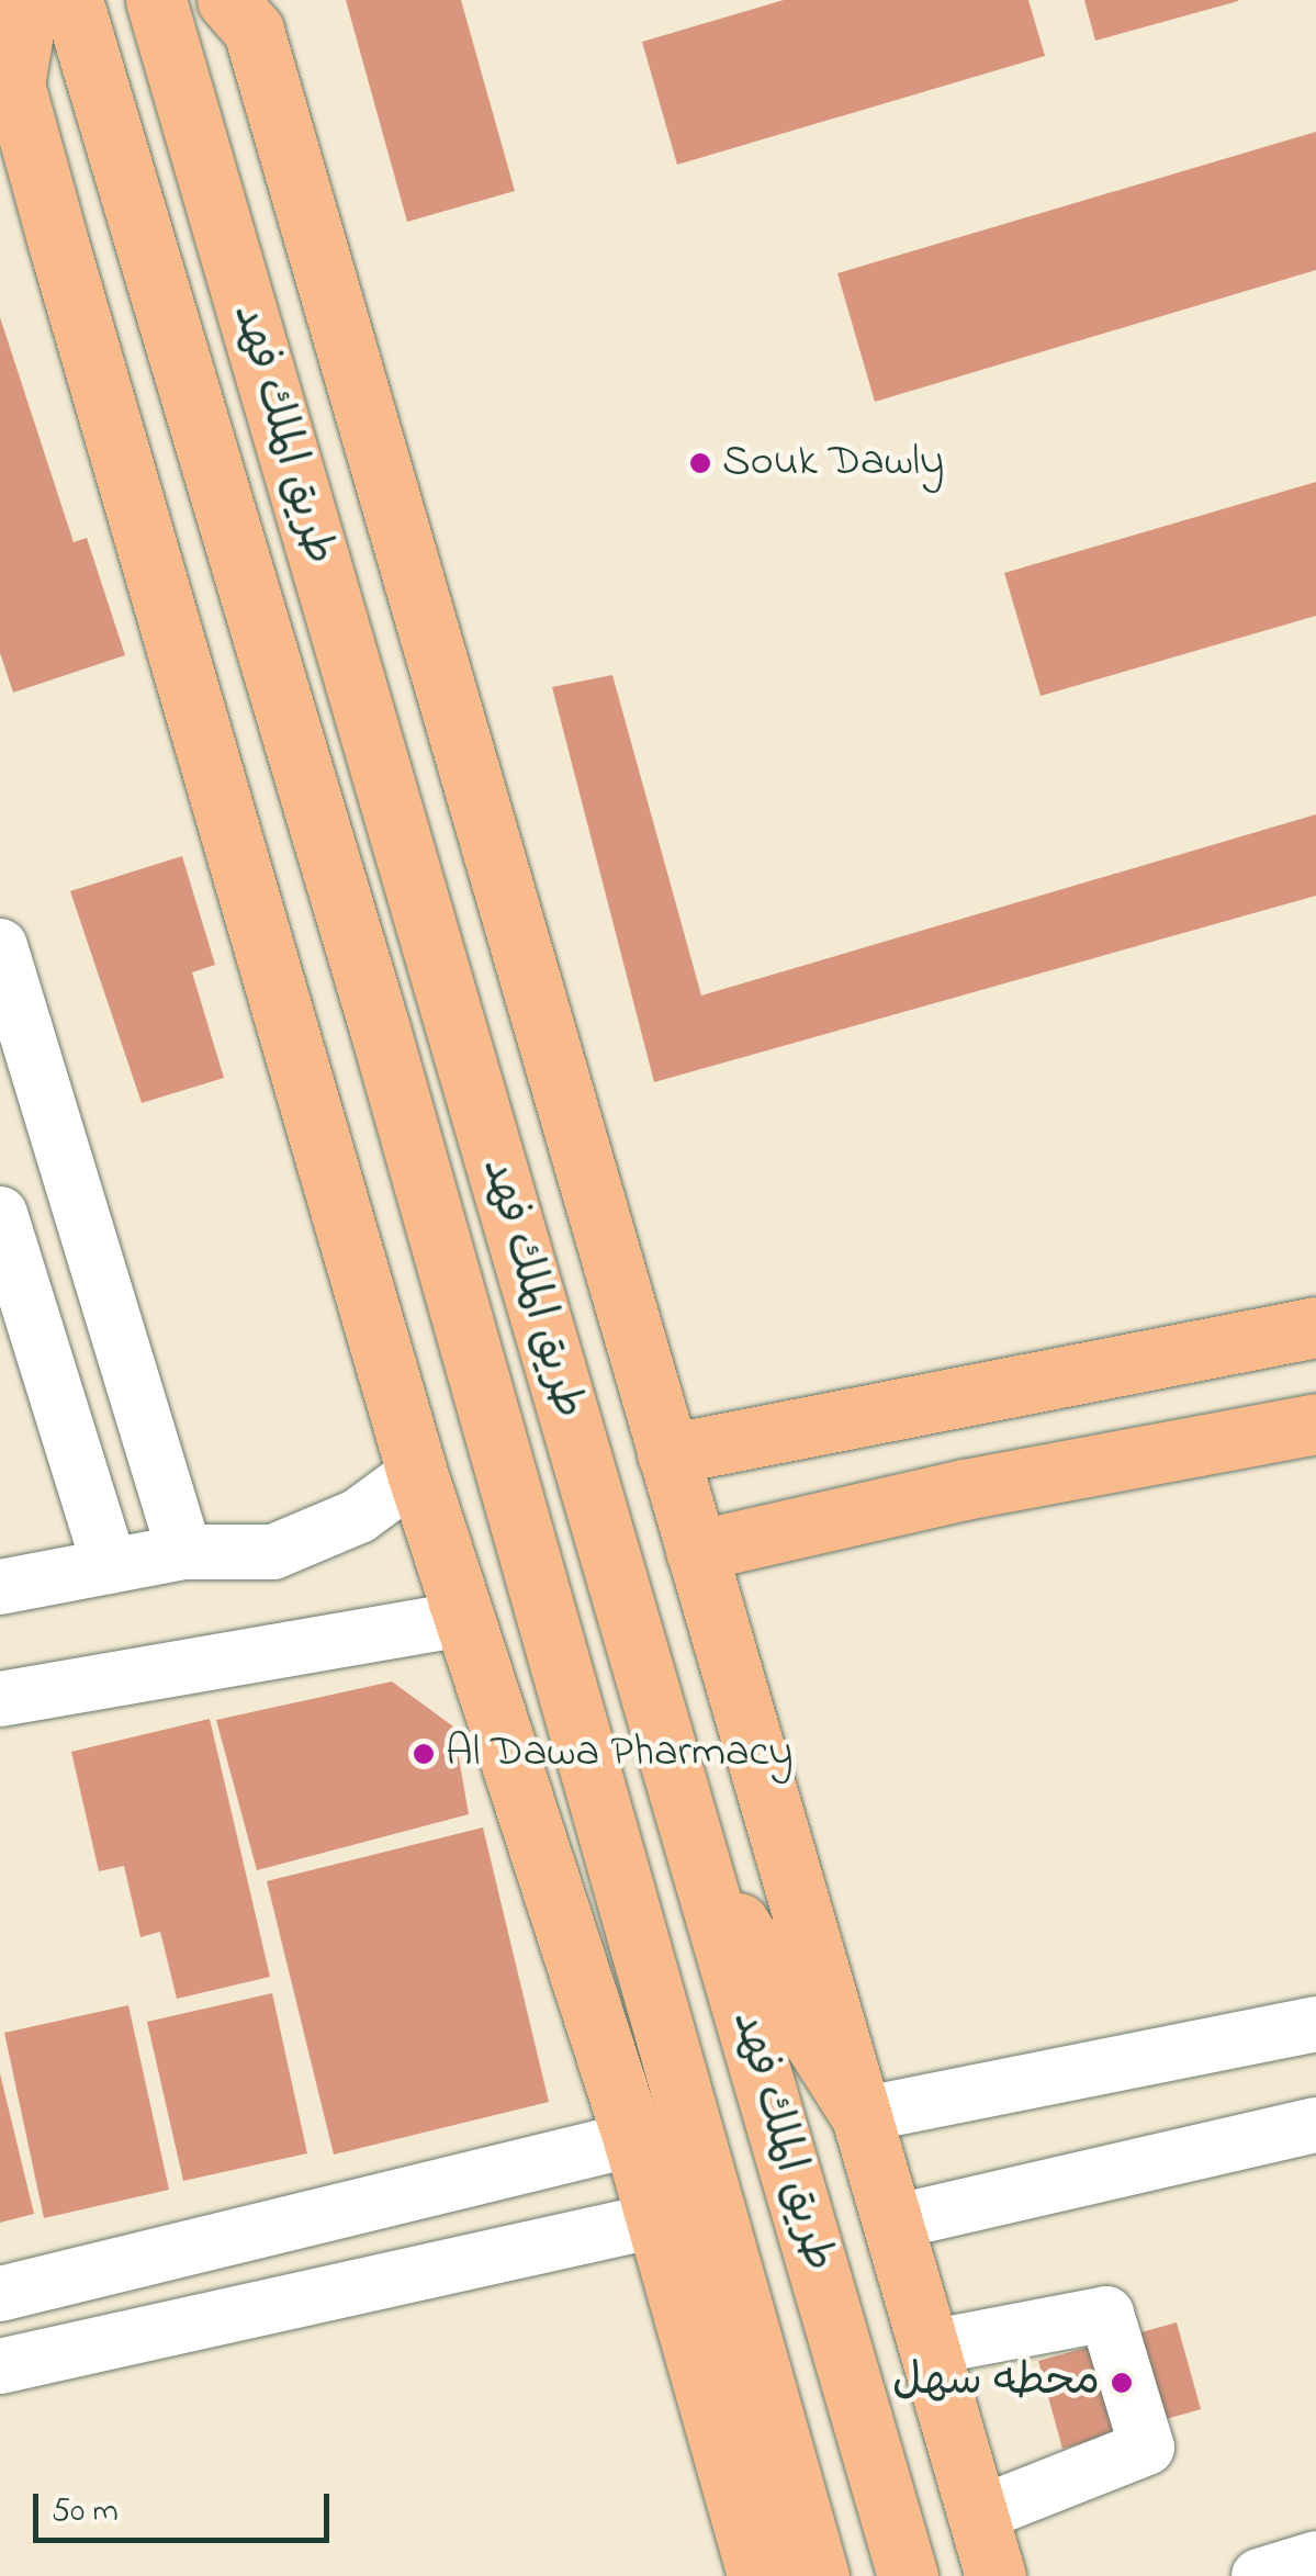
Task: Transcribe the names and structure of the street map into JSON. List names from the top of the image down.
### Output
{
  "streets": {
    "main road": ["طريق الملك فهد"]
  },
  "places": ["Souk Dawly", "Al Dawa Pharmacy", "محطه سهل"],
  "scale_bar": "50 m"
}
